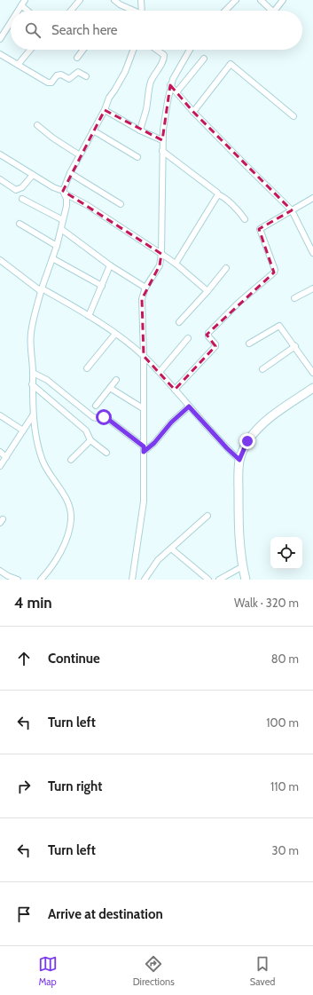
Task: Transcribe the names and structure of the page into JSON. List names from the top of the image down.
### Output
{
  "page": {
    "search": "Search here",
    "heading": ["4 min", "Walk · 320 m"],
    "list": [
      ["Continue", "80 m"],
      ["Turn left", "100 m"],
      ["Turn right", "110 m"],
      ["Turn left", "30 m"],
      "Arrive at destination"
    ],
    "nav": ["Map", "Directions", "Saved"]
  }
}
